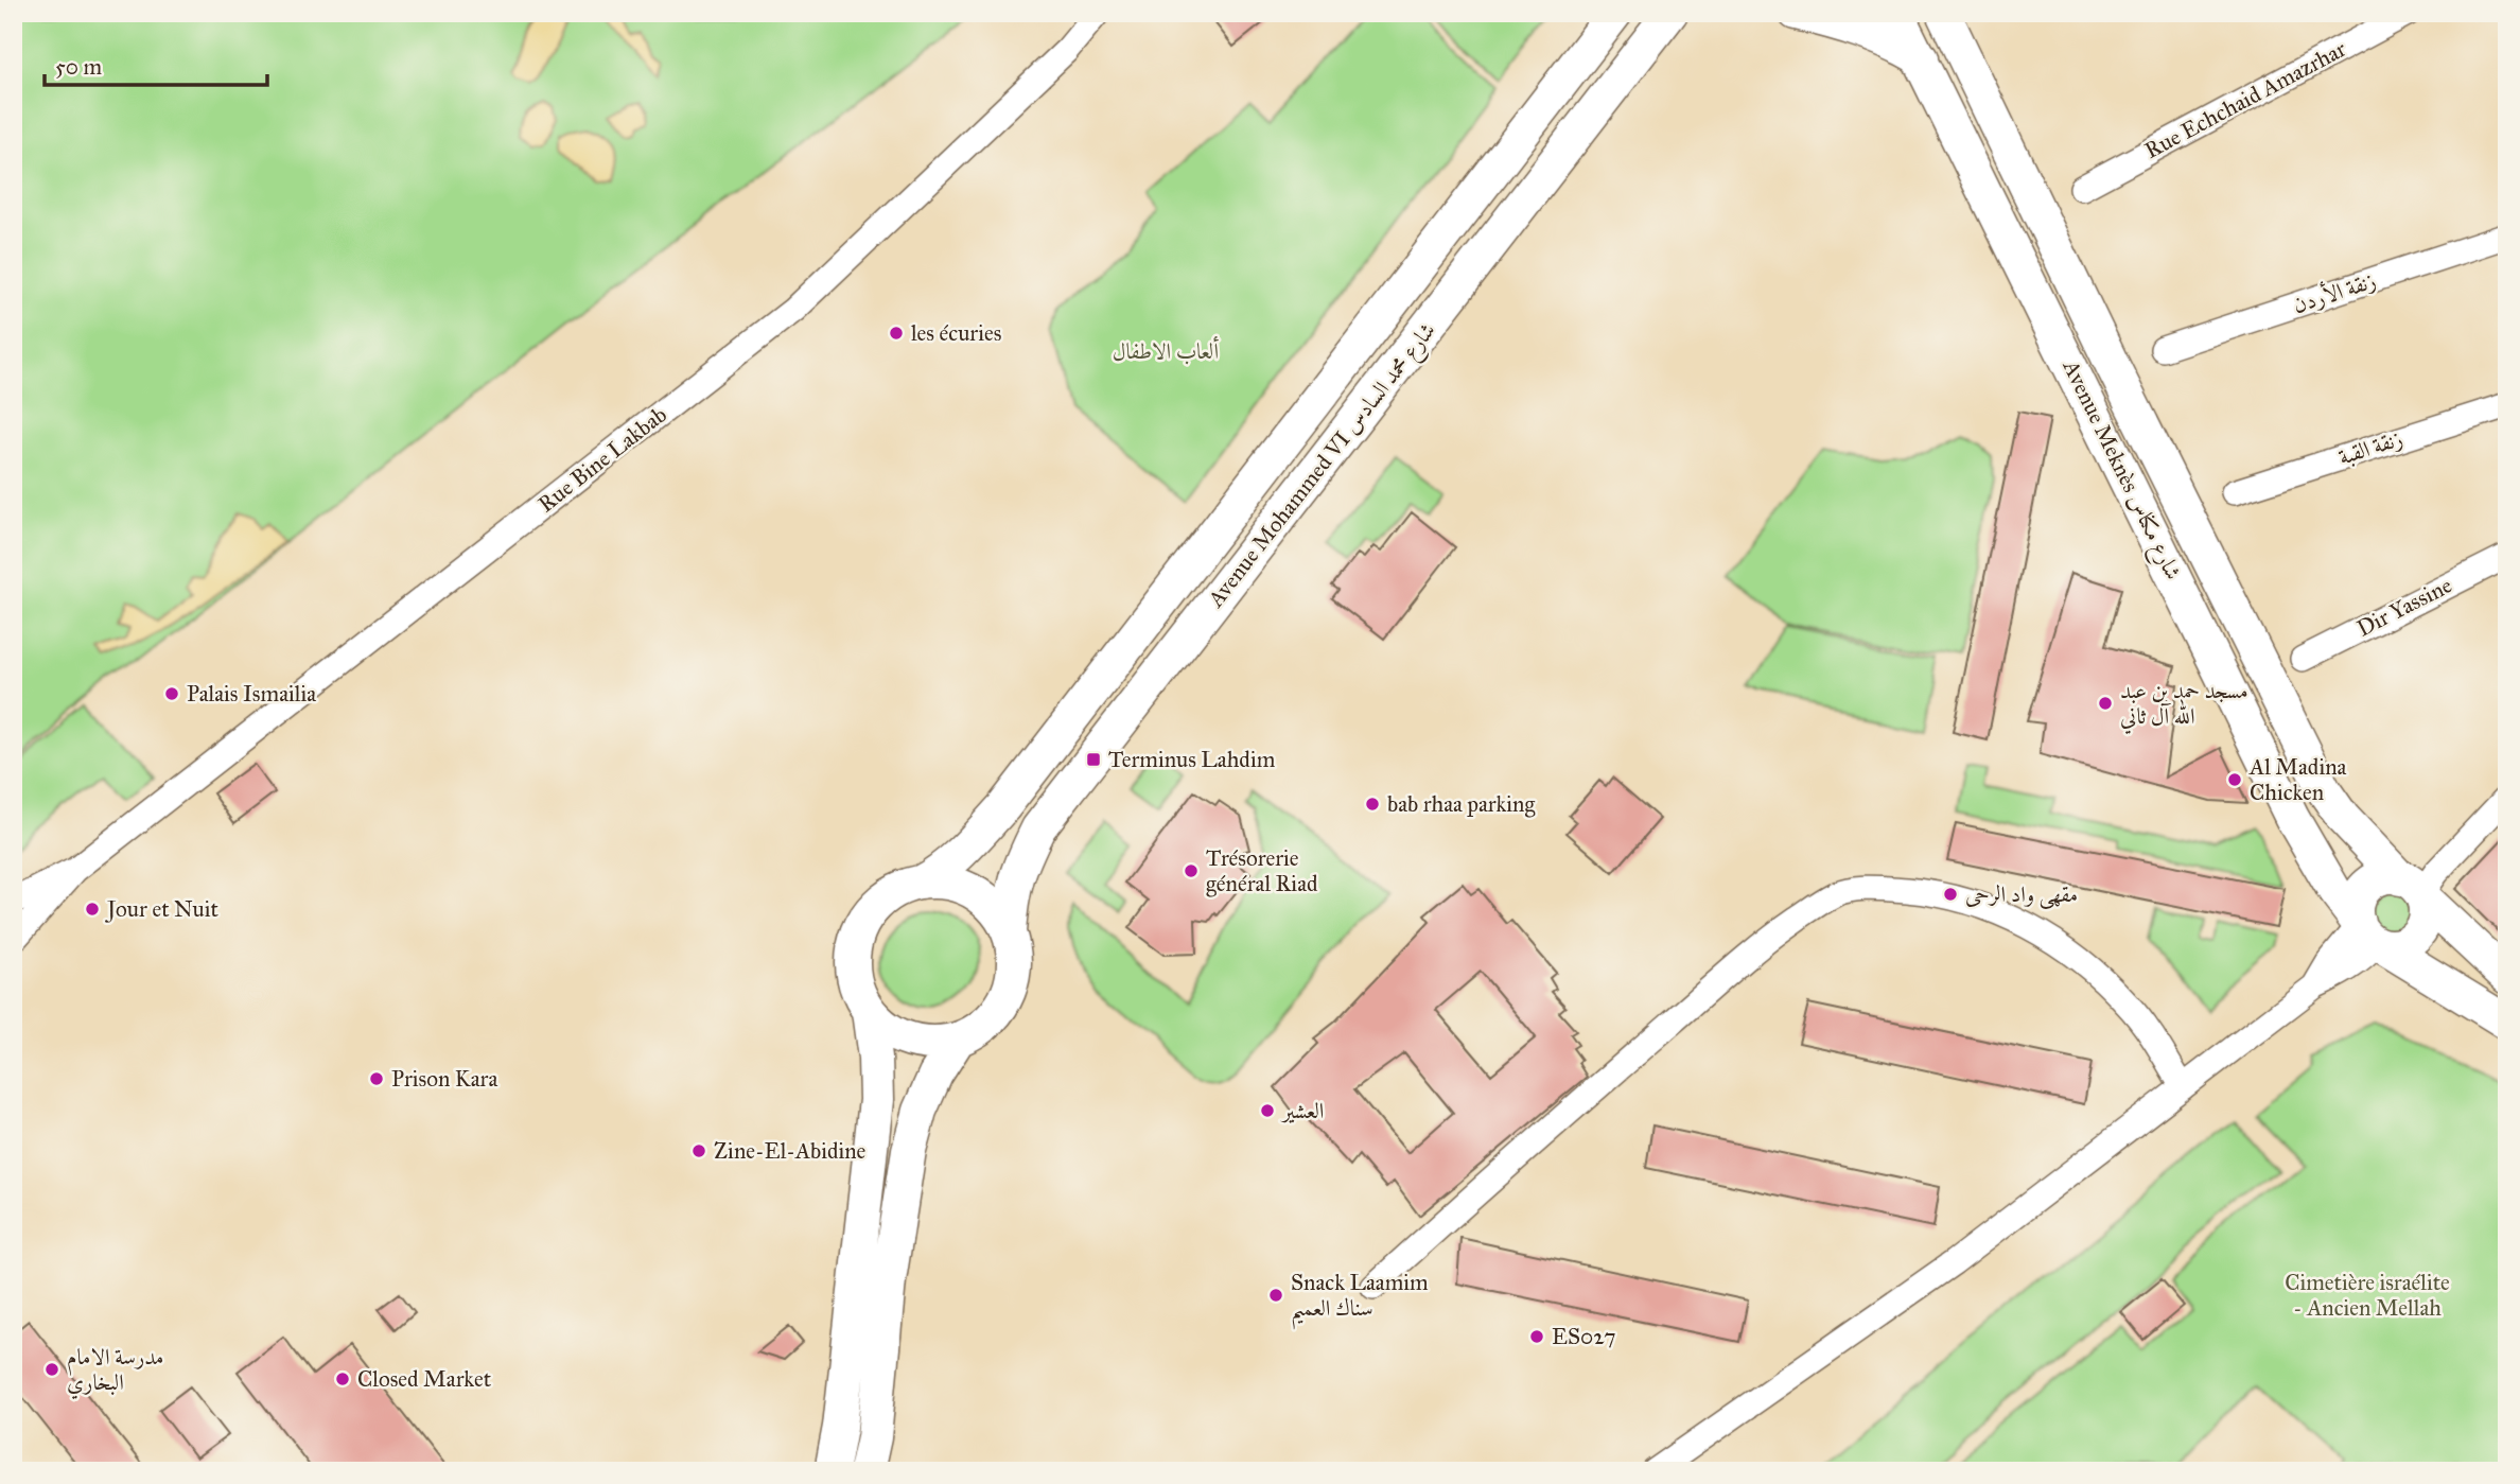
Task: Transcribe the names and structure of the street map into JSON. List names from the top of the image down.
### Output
{
  "streets": {
    "main road": ["Avenue Mohammed VI شارع محمد السادس", "Avenue Meknès شارع مكناس"],
    "street": [
      "Rue Echchaid Amazrhar",
      "زنقة الأردن",
      "زنقة القبة",
      "Rue Bine Lakbab",
      "Dir Yassine"
    ]
  },
  "parks": ["ألعاب الاطفال", "Cimetière israélite - Ancien Mellah"],
  "places": {
    "other": [
      "les écuries",
      "Palais Ismailia",
      "مسجد حمد بن عبد الله آل ثاني",
      "Al Madina Chicken",
      "bab rhaa parking",
      "Trésorerie général Riad",
      "مقهى واد الرحى",
      "Jour et Nuit",
      "Prison Kara",
      "العشير",
      "Zine-El-Abidine",
      "Snack Laamim سناك العميم",
      "ES027",
      "مدرسة الامام البخاري",
      "Closed Market"
    ],
    "transit": ["Terminus Lahdim"]
  },
  "scale_bar": "50 m"
}
